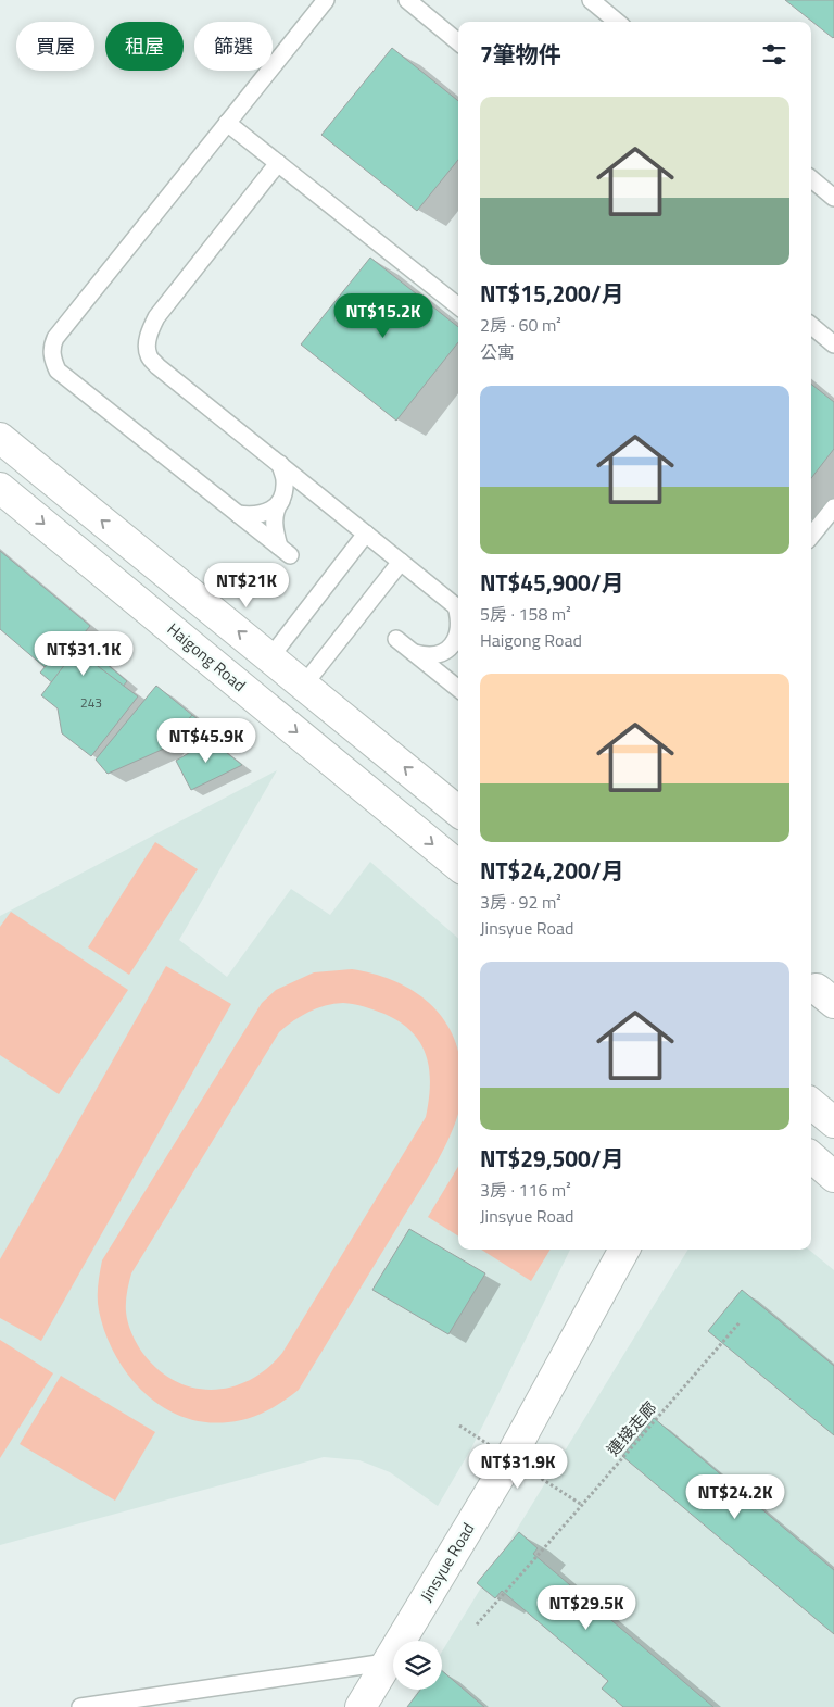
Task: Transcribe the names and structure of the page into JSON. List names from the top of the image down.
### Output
{
  "streets": {
    "street": ["Haigong Road", "Jinsyue Road"],
    "path": ["連接走廊"]
  },
  "house_numbers": ["243"],
  "page": {
    "chip": ["買屋", "租屋", "篩選"],
    "heading": "7筆物件",
    "list": [
      {
        "name": "NT$15,200/月",
        "note": "2房 · 60 m² · 公寓"
      },
      {
        "name": "NT$45,900/月",
        "note": "5房 · 158 m² · Haigong Road"
      },
      {
        "name": "NT$24,200/月",
        "note": "3房 · 92 m² · Jinsyue Road"
      },
      {
        "name": "NT$29,500/月",
        "note": "3房 · 116 m² · Jinsyue Road"
      }
    ],
    "price": [
      "NT$15.2K",
      "NT$21K",
      "NT$31.1K",
      "NT$45.9K",
      "NT$31.9K",
      "NT$24.2K",
      "NT$29.5K"
    ]
  }
}
